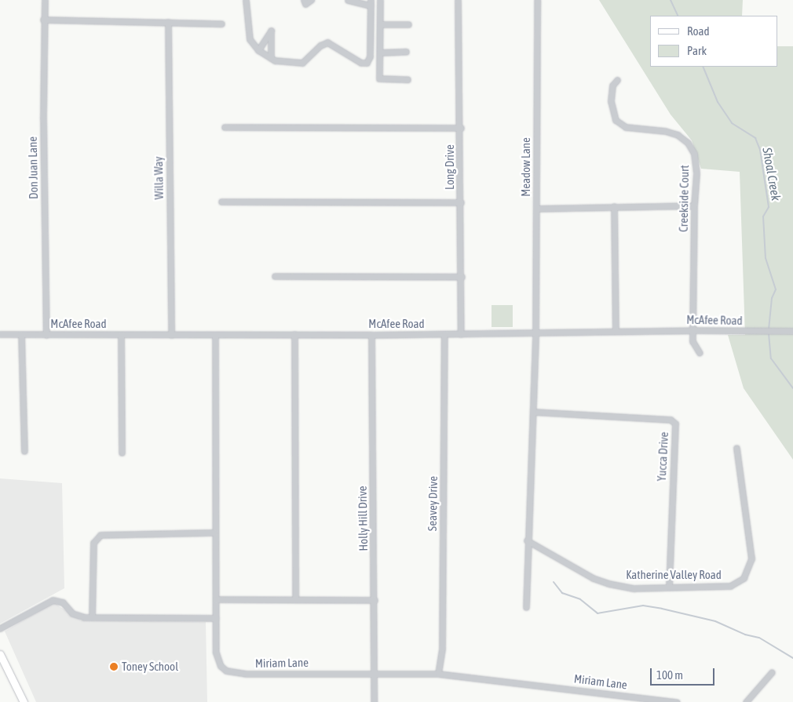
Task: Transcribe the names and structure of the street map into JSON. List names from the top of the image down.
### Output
{
  "streets": {
    "street": [
      "Long Drive",
      "Meadow Lane",
      "Don Juan Lane",
      "Willa Way",
      "Creekside Court",
      "McAfee Road",
      "Yucca Drive",
      "Seavey Drive",
      "Holly Hill Drive",
      "Katherine Valley Road",
      "Miriam Lane"
    ]
  },
  "crossings": [
    ["Long Drive", "McAfee Road"],
    ["Meadow Lane", "McAfee Road"],
    ["Meadow Lane", "Yucca Drive"],
    ["Meadow Lane", "Katherine Valley Road"],
    ["Don Juan Lane", "McAfee Road"],
    ["Willa Way", "McAfee Road"],
    ["Creekside Court", "McAfee Road"],
    ["McAfee Road", "Seavey Drive"],
    ["McAfee Road", "Holly Hill Drive"],
    ["McAfee Road", "Miriam Lane"],
    ["Yucca Drive", "Katherine Valley Road"],
    ["Seavey Drive", "Miriam Lane"],
    ["Holly Hill Drive", "Miriam Lane"]
  ],
  "water": ["Shoal Creek"],
  "places": ["Toney School"],
  "legend": ["Road", "Park"],
  "scale_bar": "100 m"
}
